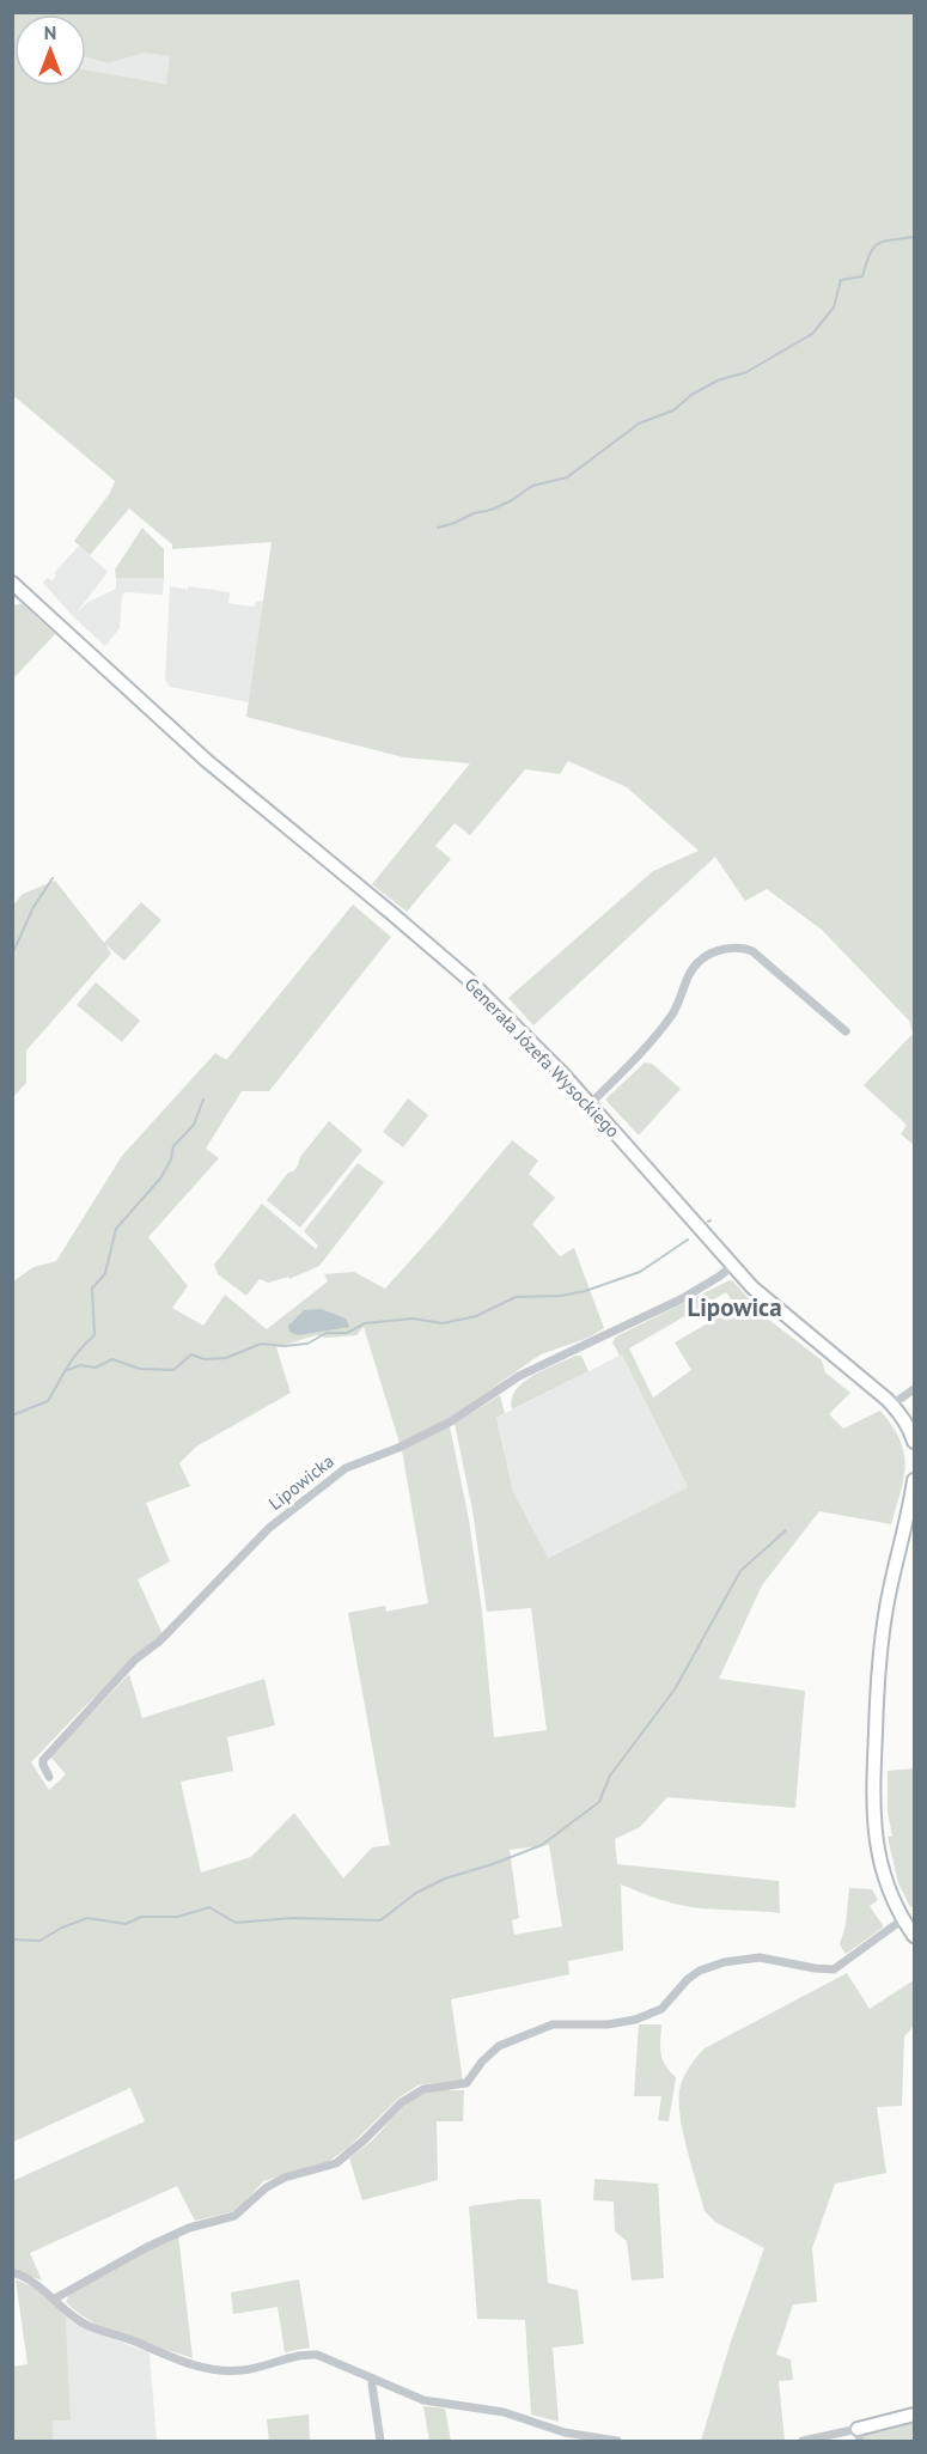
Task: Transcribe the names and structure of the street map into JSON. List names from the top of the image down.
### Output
{
  "streets": {
    "street": ["Generała Józefa Wysockiego", "Lipowicka"]
  },
  "crossings": [
    ["Generała Józefa Wysockiego", "Lipowicka"]
  ],
  "districts": ["Lipowica"],
  "north": "top"
}
